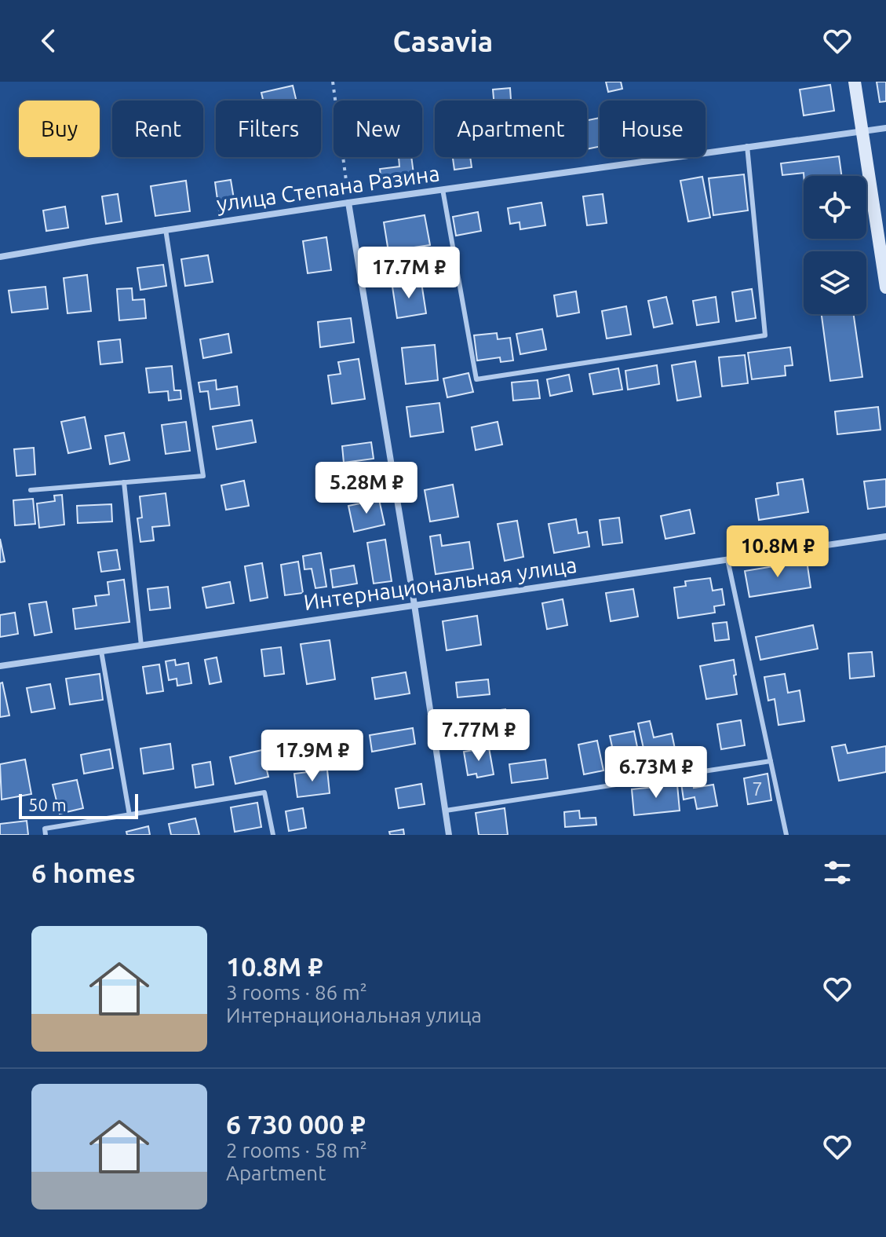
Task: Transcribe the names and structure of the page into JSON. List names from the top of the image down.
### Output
{
  "streets": {
    "street": ["улица Степана Разина", "Интернациональная улица"]
  },
  "house_numbers": ["7"],
  "scale_bar": "50 m",
  "page": {
    "header": "Casavia",
    "chip": [
      "Buy",
      "Rent",
      "Filters",
      "New",
      "Apartment",
      "House"
    ],
    "price": [
      "17.7M ₽",
      "5.28M ₽",
      "10.8M ₽",
      "7.77M ₽",
      "17.9M ₽",
      "6.73M ₽"
    ],
    "scale": "50 m",
    "heading": "6 homes",
    "list": [
      {
        "name": "10.8M ₽",
        "note": "3 rooms · 86 m² · Интернациональная улица"
      },
      {
        "name": "6 730 000 ₽",
        "note": "2 rooms · 58 m² · Apartment"
      }
    ]
  }
}
